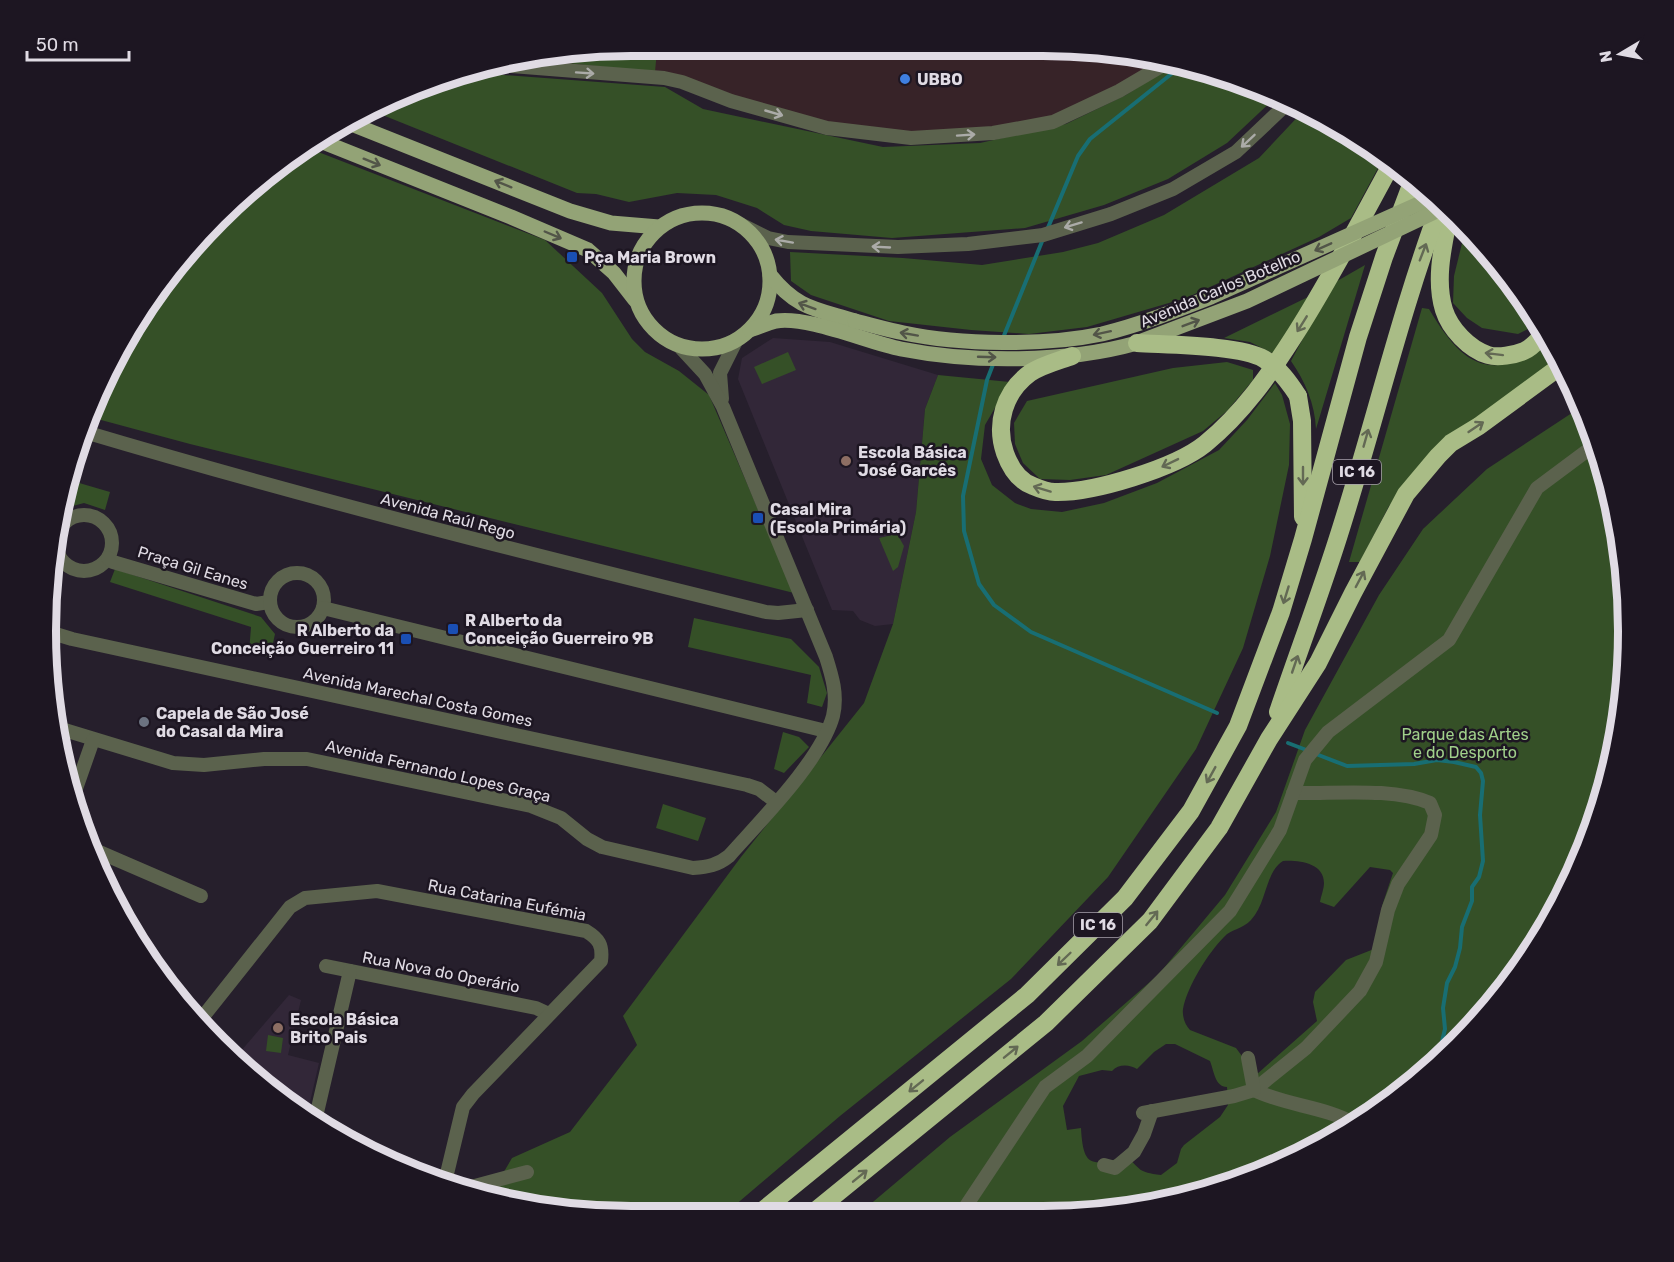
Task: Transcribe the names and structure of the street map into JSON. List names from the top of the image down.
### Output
{
  "streets": {
    "highway": ["IC 16"],
    "main road": ["Avenida Carlos Botelho"],
    "street": [
      "Avenida Raúl Rego",
      "Praça Gil Eanes",
      "Avenida Marechal Costa Gomes",
      "Avenida Fernando Lopes Graça",
      "Rua Catarina Eufémia",
      "Rua Nova do Operário"
    ]
  },
  "crossings": [
    ["Avenida Raúl Rego", "Avenida Fernando Lopes Graça"],
    ["Avenida Marechal Costa Gomes", "Avenida Fernando Lopes Graça"],
    ["Rua Catarina Eufémia", "Rua Nova do Operário"]
  ],
  "parks": ["Parque das Artes e do Desporto"],
  "places": {
    "other": [
      "UBBO",
      "Escola Básica José Garcês",
      "Capela de São José do Casal da Mira",
      "Escola Básica Brito Pais"
    ],
    "transit": [
      "Pça Maria Brown",
      "Casal Mira (Escola Primária)",
      "R Alberto da Conceição Guerreiro 9B",
      "R Alberto da Conceição Guerreiro 11"
    ]
  },
  "scale_bar": "50 m",
  "north": "left"
}
